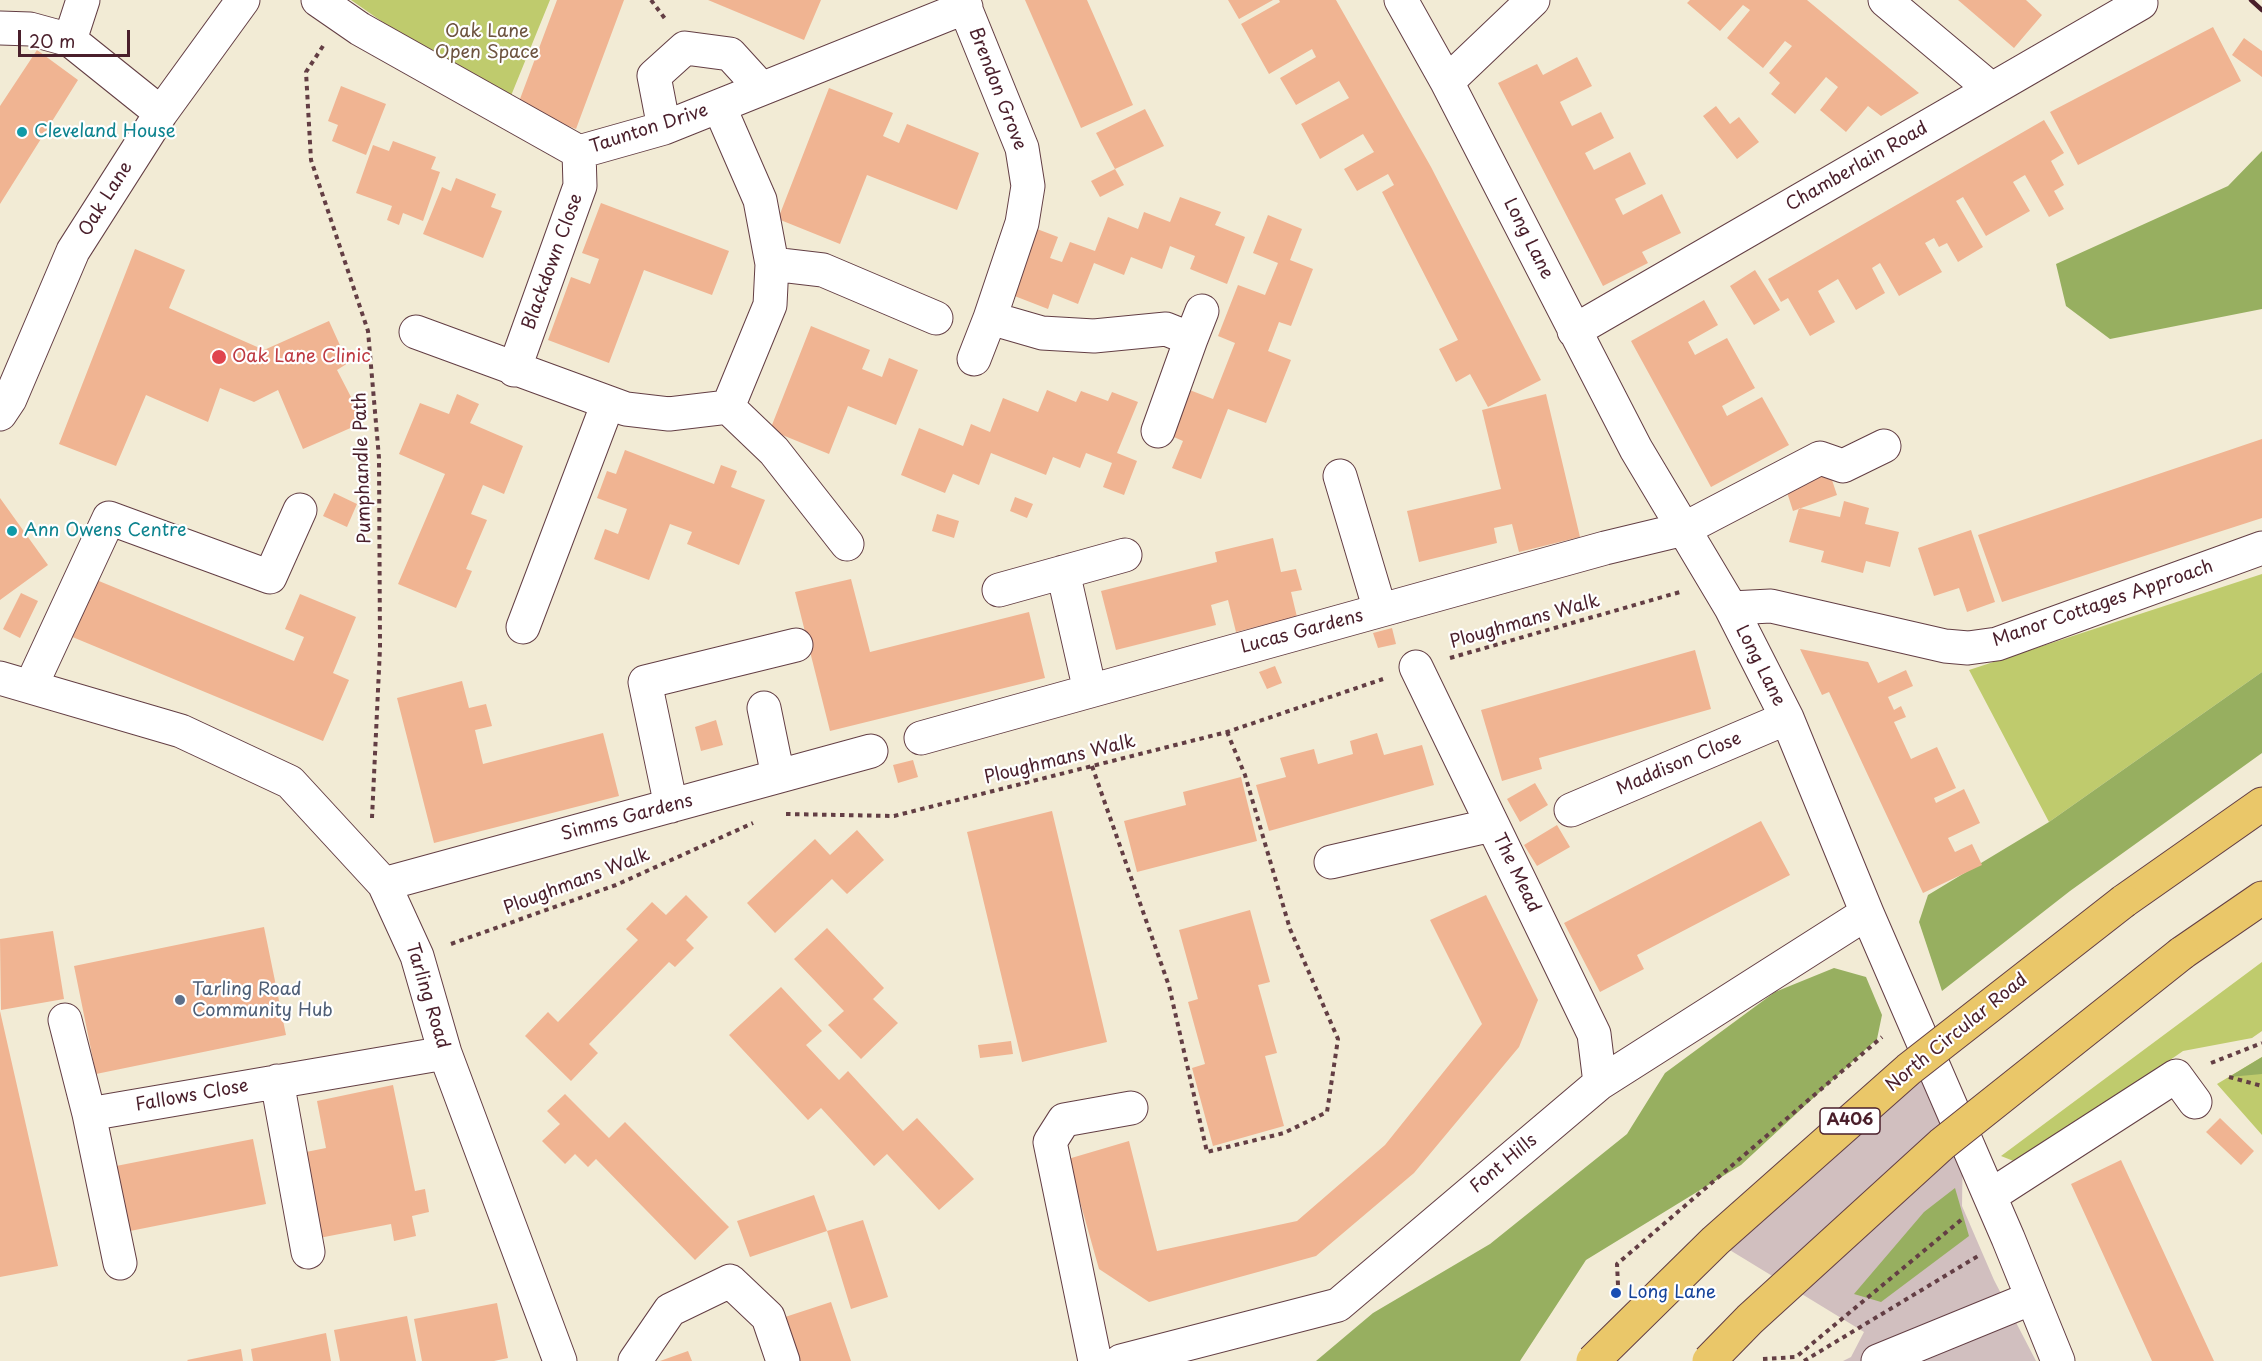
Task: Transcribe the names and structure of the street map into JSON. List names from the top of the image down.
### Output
{
  "streets": {
    "highway": ["North Circular Road", "A406"],
    "street": [
      "Brendon Grove",
      "Taunton Drive",
      "Chamberlain Road",
      "Oak Lane",
      "Long Lane",
      "Blackdown Close",
      "Manor Cottages Approach",
      "Lucas Gardens",
      "Maddison Close",
      "Simms Gardens",
      "The Mead",
      "Tarling Road",
      "Fallows Close",
      "Font Hills"
    ],
    "path": ["Pumphandle Path", "Ploughmans Walk"]
  },
  "crossings": [
    ["Brendon Grove", "Taunton Drive"],
    ["Taunton Drive", "Blackdown Close"],
    ["Taunton Drive", "Pumphandle Path"],
    ["Chamberlain Road", "Long Lane"],
    ["Long Lane", "Manor Cottages Approach"],
    ["Long Lane", "Ploughmans Walk"],
    ["Long Lane", "Lucas Gardens"],
    ["Long Lane", "Maddison Close"],
    ["Long Lane", "Font Hills"],
    ["Pumphandle Path", "Simms Gardens"],
    ["Pumphandle Path", "Tarling Road"],
    ["Manor Cottages Approach", "Ploughmans Walk"],
    ["Ploughmans Walk", "The Mead"],
    ["Ploughmans Walk", "Tarling Road"],
    ["Simms Gardens", "Tarling Road"],
    ["The Mead", "Font Hills"],
    ["Tarling Road", "Fallows Close"]
  ],
  "parks": ["Oak Lane Open Space"],
  "places": [
    "Cleveland House",
    "Oak Lane Clinic",
    "Ann Owens Centre",
    "Tarling Road Community Hub",
    "Long Lane"
  ],
  "scale_bar": "20 m"
}
